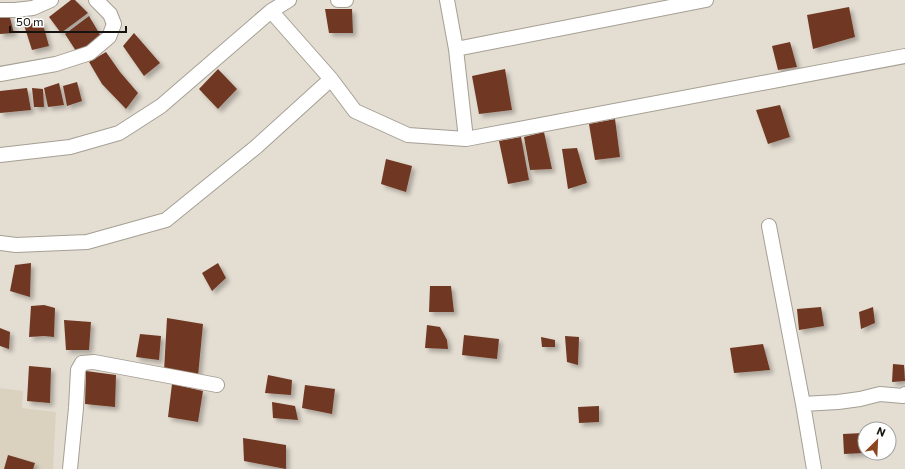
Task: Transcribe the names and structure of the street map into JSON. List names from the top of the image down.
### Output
{
  "scale_bar": "50 m",
  "north": "top right"
}
